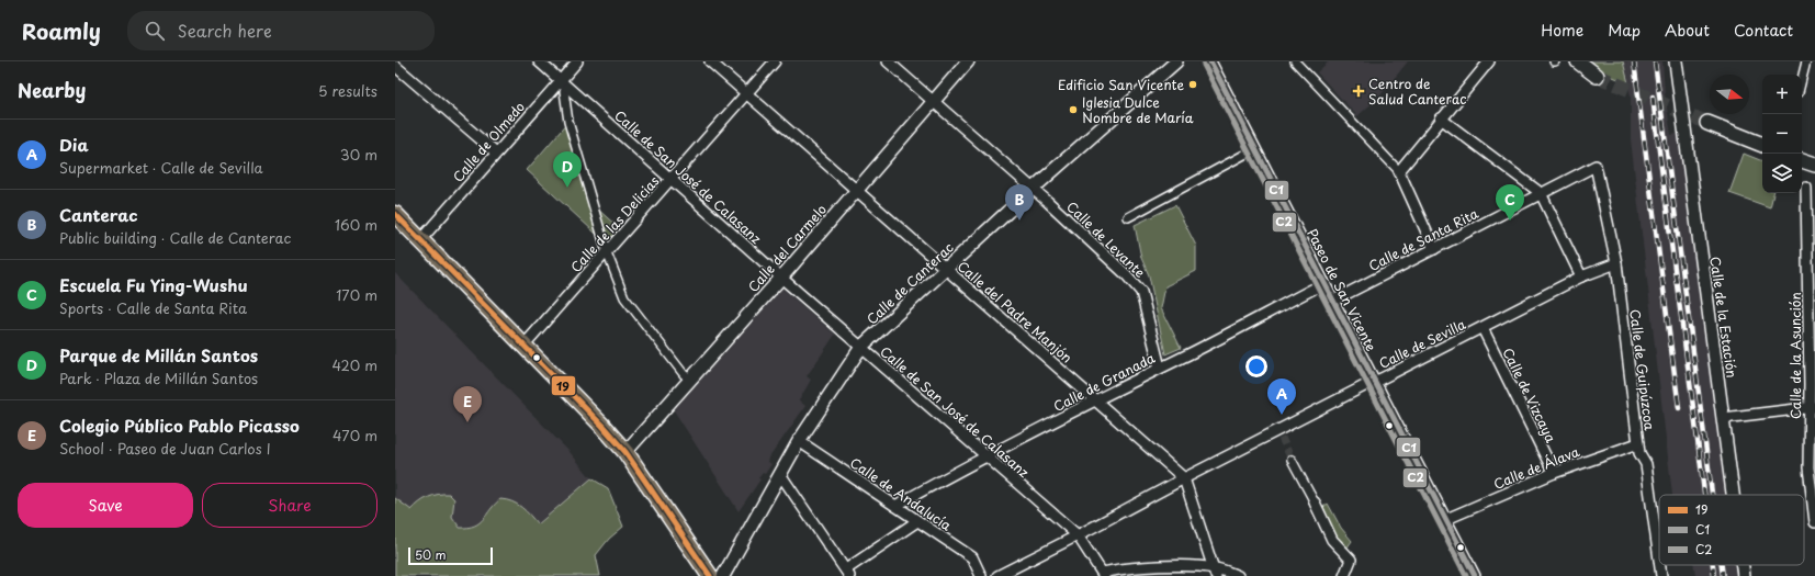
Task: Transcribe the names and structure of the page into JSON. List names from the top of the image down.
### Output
{
  "streets": {
    "street": [
      "Calle de Olmedo",
      "Calle de San José de Calasanz",
      "Calle de las Delicias",
      "Calle de Levante",
      "Calle de Santa Rita",
      "Calle del Carmelo",
      "Calle de Canterac",
      "Paseo de San Vicente",
      "Calle del Padre Manjón",
      "Calle de la Estación",
      "Calle de Sevilla",
      "Calle de la Asunción",
      "Calle de Guipúzcoa",
      "Calle de Granada",
      "Calle de Vizcaya",
      "Calle de Álava",
      "Calle de Andalucía"
    ]
  },
  "crossings": [
    ["Calle de Olmedo", "Calle de San José de Calasanz"],
    ["Calle de San José de Calasanz", "Calle de las Delicias"],
    ["Calle de San José de Calasanz", "Calle del Carmelo"],
    ["Calle de San José de Calasanz", "Calle de Canterac"],
    ["Calle de San José de Calasanz", "Calle de Sevilla"],
    ["Calle de San José de Calasanz", "Calle de Granada"],
    ["Calle de las Delicias", "Calle del Padre Manjón"],
    ["Calle de Levante", "Calle del Carmelo"],
    ["Calle de Levante", "Calle de Canterac"],
    ["Calle de Levante", "Calle de Granada"],
    ["Calle de Santa Rita", "Paseo de San Vicente"],
    ["Calle de Santa Rita", "Calle de Guipúzcoa"],
    ["Calle del Carmelo", "Calle del Padre Manjón"],
    ["Calle de Canterac", "Calle del Padre Manjón"],
    ["Calle de Canterac", "Calle de Andalucía"],
    ["Paseo de San Vicente", "Calle de Sevilla"],
    ["Paseo de San Vicente", "Calle de Granada"],
    ["Paseo de San Vicente", "Calle de Álava"],
    ["Calle del Padre Manjón", "Calle de Sevilla"],
    ["Calle del Padre Manjón", "Calle de Granada"],
    ["Calle de Sevilla", "Calle de Guipúzcoa"],
    ["Calle de Sevilla", "Calle de Vizcaya"],
    ["Calle de Guipúzcoa", "Calle de Álava"],
    ["Calle de Granada", "Calle de Andalucía"],
    ["Calle de Vizcaya", "Calle de Álava"]
  ],
  "places": {
    "other": ["Edificio San Vicente", "Iglesia Dulce Nombre de María"],
    "health": ["Centro de Salud Canterac"]
  },
  "lines": ["transit line C1", "transit line C2", "transit line 19"],
  "legend": ["19", "C1", "C2"],
  "scale_bar": "50 m",
  "north": "right",
  "page": {
    "header": "Roamly",
    "search": "Search here",
    "nav": [
      "Home",
      "Map",
      "About",
      "Contact"
    ],
    "heading": ["Nearby", "5 results"],
    "map_buttons": ["+", "−"],
    "list": [
      {
        "mark": "A",
        "name": "Dia",
        "note": "Supermarket · Calle de Sevilla",
        "value": "30 m"
      },
      {
        "mark": "B",
        "name": "Canterac",
        "note": "Public building · Calle de Canterac",
        "value": "160 m"
      },
      {
        "mark": "C",
        "name": "Escuela Fu Ying-Wushu",
        "note": "Sports · Calle de Santa Rita",
        "value": "170 m"
      },
      {
        "mark": "D",
        "name": "Parque de Millán Santos",
        "note": "Park · Plaza de Millán Santos",
        "value": "420 m"
      },
      {
        "mark": "E",
        "name": "Colegio Público Pablo Picasso",
        "note": "School · Paseo de Juan Carlos I",
        "value": "470 m"
      }
    ],
    "pins": [
      "D",
      "B",
      "C",
      "A",
      "E"
    ],
    "buttons": ["Save", "Share"],
    "scale": "50 m"
  }
}
